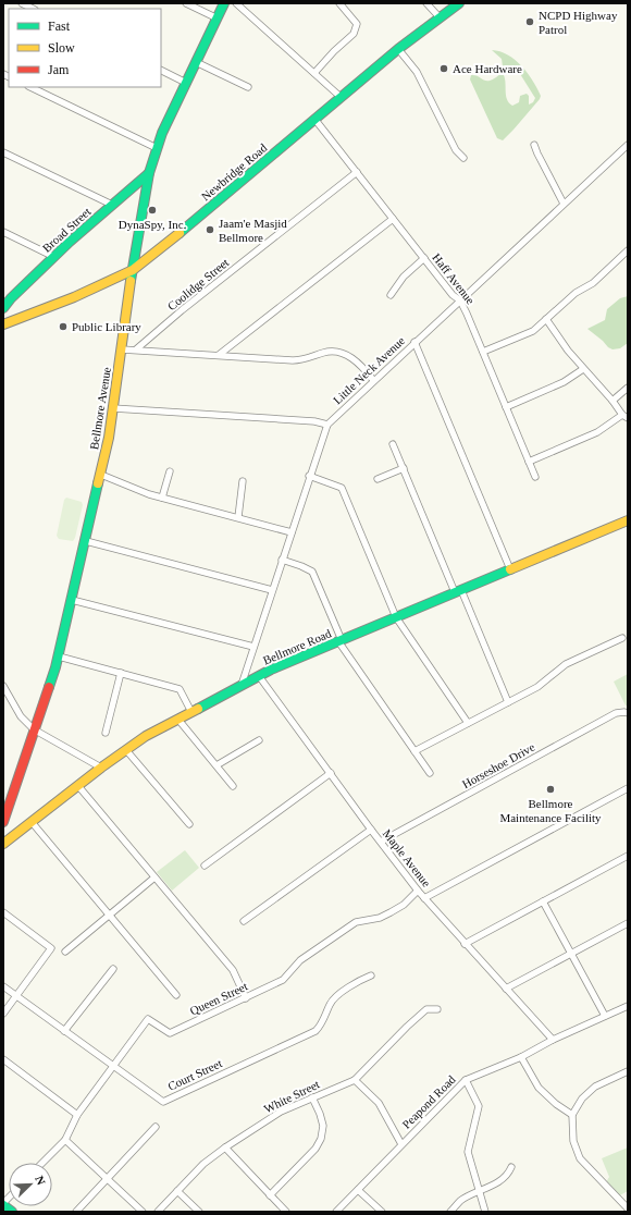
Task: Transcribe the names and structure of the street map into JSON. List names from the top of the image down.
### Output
{
  "streets": {
    "main road": [
      "Newbridge Road",
      "Broad Street",
      "Bellmore Avenue",
      "Bellmore Road"
    ],
    "street": [
      "Haff Avenue",
      "Coolidge Street",
      "Little Neck Avenue",
      "Horseshoe Drive",
      "Maple Avenue",
      "Queen Street",
      "Court Street",
      "White Street",
      "Peapond Road"
    ]
  },
  "crossings": [
    ["Newbridge Road", "Haff Avenue"],
    ["Newbridge Road", "Bellmore Avenue"],
    ["Broad Street", "Bellmore Avenue"],
    ["Haff Avenue", "Coolidge Street"],
    ["Haff Avenue", "Little Neck Avenue"],
    ["Little Neck Avenue", "Bellmore Road"],
    ["Bellmore Road", "Maple Avenue"],
    ["Horseshoe Drive", "Maple Avenue"],
    ["Maple Avenue", "Queen Street"],
    ["Maple Avenue", "Peapond Road"],
    ["Queen Street", "Court Street"]
  ],
  "places": [
    "NCPD Highway Patrol",
    "Ace Hardware",
    "DynaSpy, Inc.",
    "Jaam'e Masjid Bellmore",
    "Public Library",
    "Bellmore Maintenance Facility"
  ],
  "legend": ["Fast", "Slow", "Jam"],
  "north": "top right"
}
